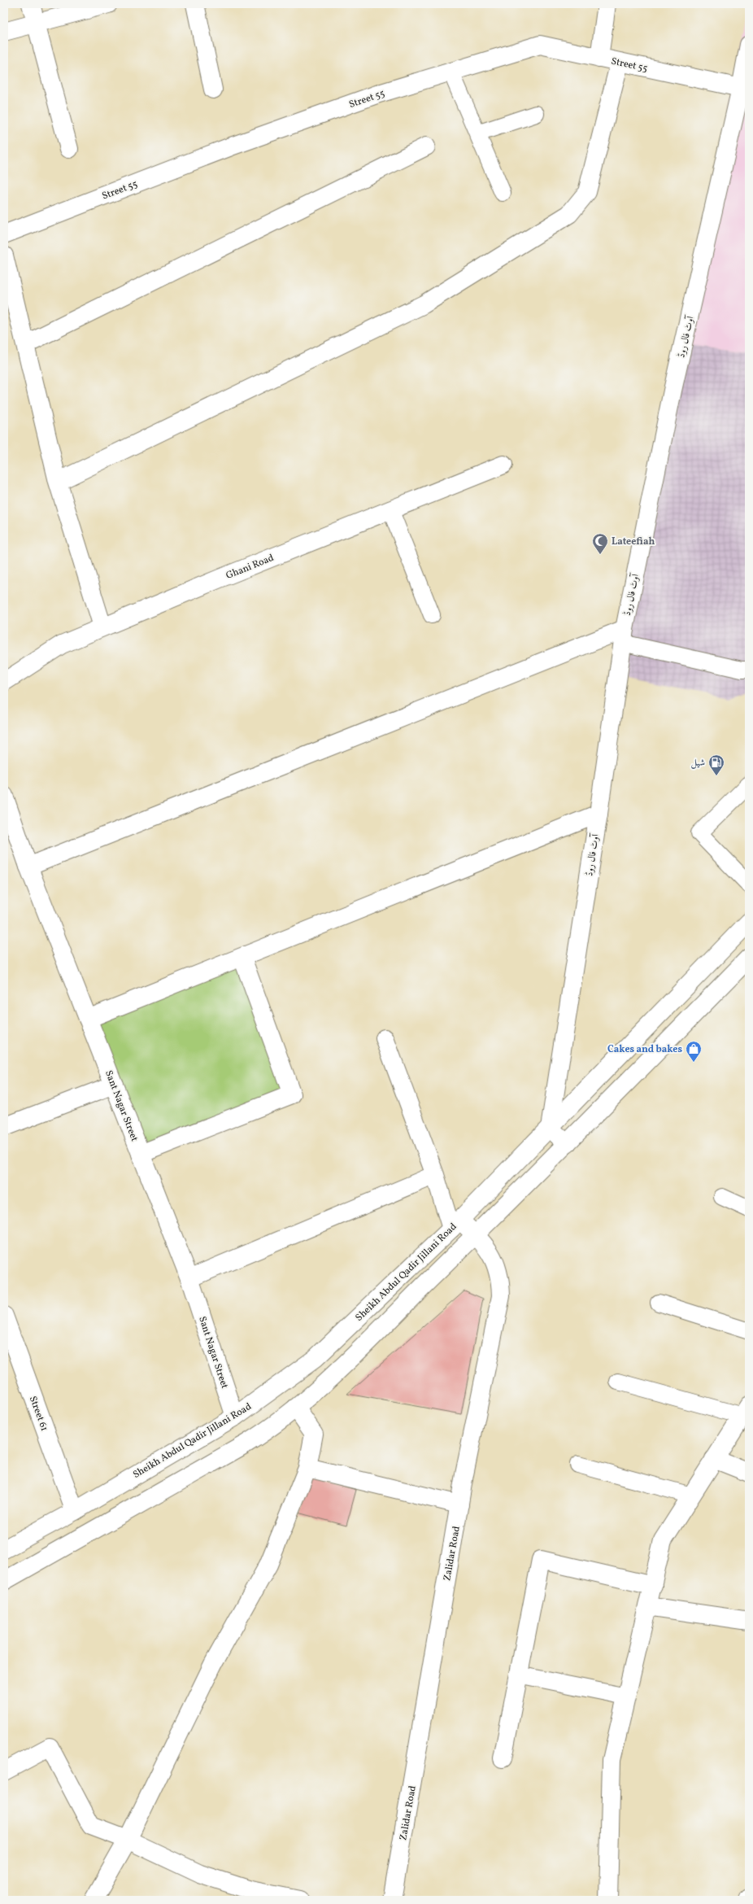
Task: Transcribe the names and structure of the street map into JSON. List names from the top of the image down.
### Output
{
  "streets": {
    "street": [
      "Street 55",
      "آوٹ فال روڈ",
      "Ghani Road",
      "Sant Nagar Street",
      "Sheikh Abdul Qadir Jillani Road",
      "Street 61",
      "Zalidar Road"
    ]
  },
  "crossings": [
    ["Street 55", "آوٹ فال روڈ"],
    ["آوٹ فال روڈ", "Sheikh Abdul Qadir Jillani Road"],
    ["Sant Nagar Street", "Sheikh Abdul Qadir Jillani Road"],
    ["Sheikh Abdul Qadir Jillani Road", "Street 61"],
    ["Sheikh Abdul Qadir Jillani Road", "Zalidar Road"]
  ],
  "places": {
    "mosque": ["Lateefiah"],
    "fuel station": ["شیل"],
    "shop": ["Cakes and bakes"]
  }
}
